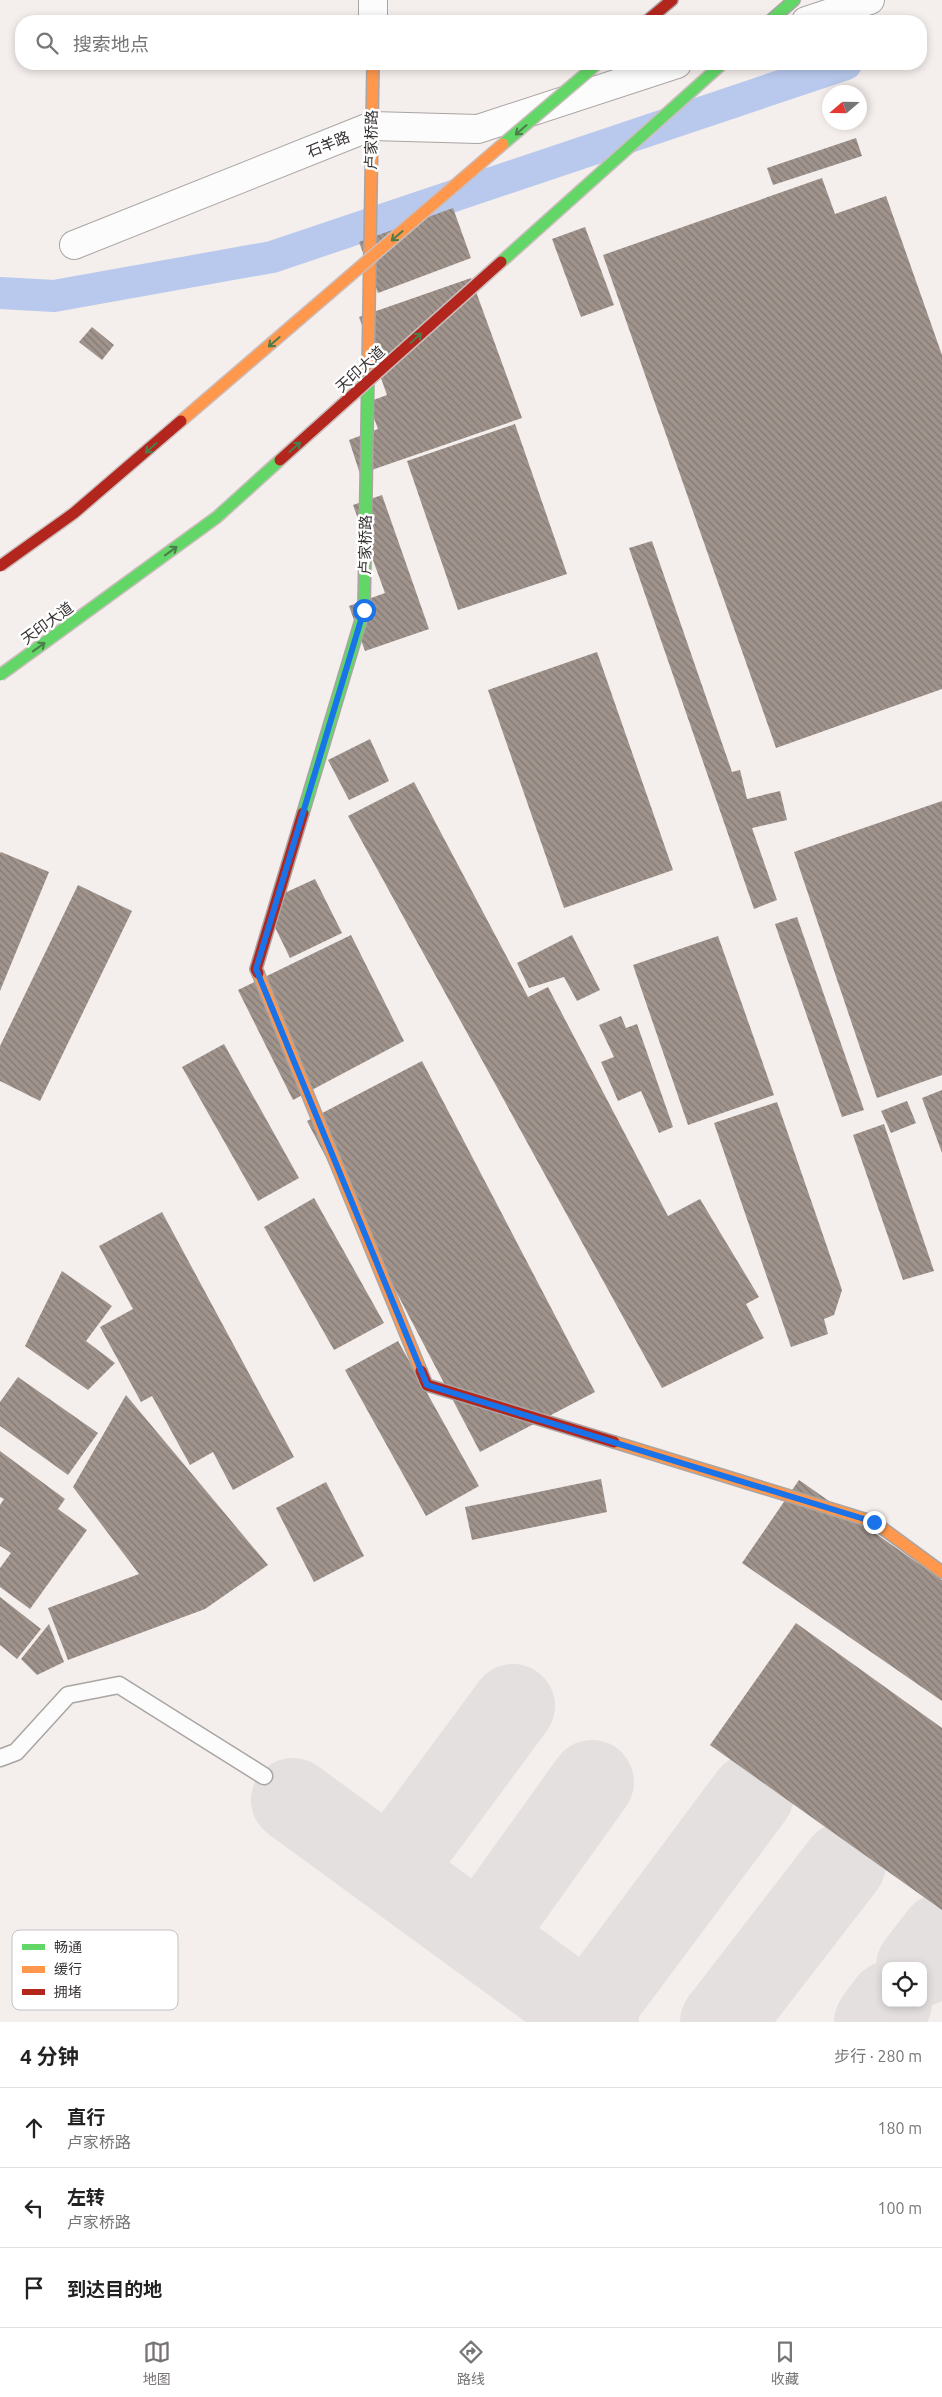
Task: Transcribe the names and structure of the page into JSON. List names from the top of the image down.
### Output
{
  "streets": {
    "street": ["卢家桥路", "石羊路", "天印大道"]
  },
  "crossings": [
    ["卢家桥路", "石羊路"]
  ],
  "legend": ["畅通", "缓行", "拥堵"],
  "north": "left",
  "page": {
    "search": "搜索地点",
    "heading": ["4 分钟", "步行 · 280 m"],
    "list": [
      ["直行", "卢家桥路", "180 m"],
      ["左转", "卢家桥路", "100 m"],
      "到达目的地"
    ],
    "nav": ["地图", "路线", "收藏"]
  }
}
